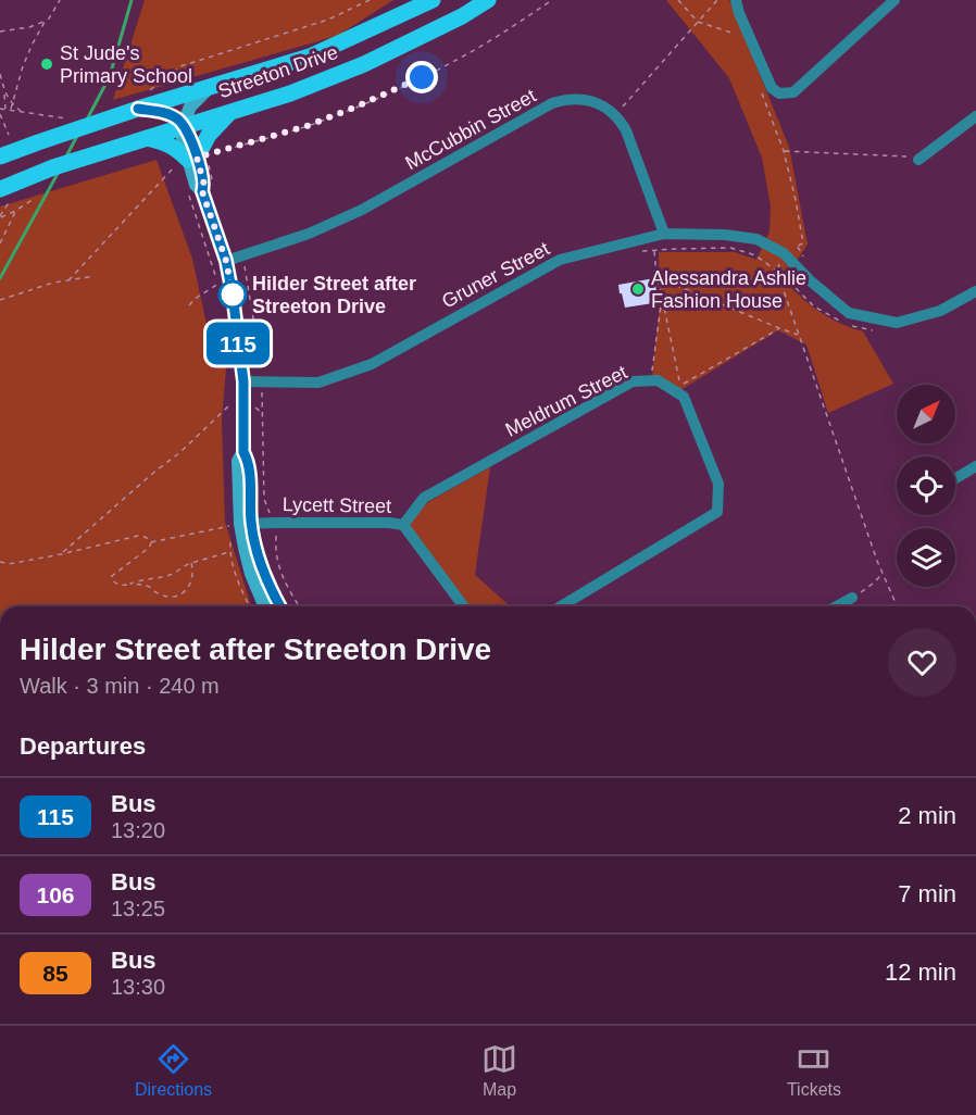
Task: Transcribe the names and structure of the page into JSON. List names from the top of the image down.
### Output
{
  "streets": {
    "main road": ["Streeton Drive"],
    "street": [
      "McCubbin Street",
      "Gruner Street",
      "Meldrum Street",
      "Lycett Street"
    ]
  },
  "crossings": [
    ["Meldrum Street", "Lycett Street"]
  ],
  "places": ["St Jude's Primary School", "Alessandra Ashlie Fashion House", "Hilder Street after Streeton Drive"],
  "lines": ["bus line 115"],
  "north": "top right",
  "page": {
    "on_map": "115",
    "heading": [
      ["Hilder Street after Streeton Drive", "Walk · 3 min · 240 m"],
      "Departures"
    ],
    "list": [
      {
        "mark": "115",
        "name": "Bus",
        "note": "13:20",
        "value": "2 min"
      },
      {
        "mark": "106",
        "name": "Bus",
        "note": "13:25",
        "value": "7 min"
      },
      {
        "mark": "85",
        "name": "Bus",
        "note": "13:30",
        "value": "12 min"
      }
    ],
    "tabs": ["Directions", "Map", "Tickets"]
  }
}
